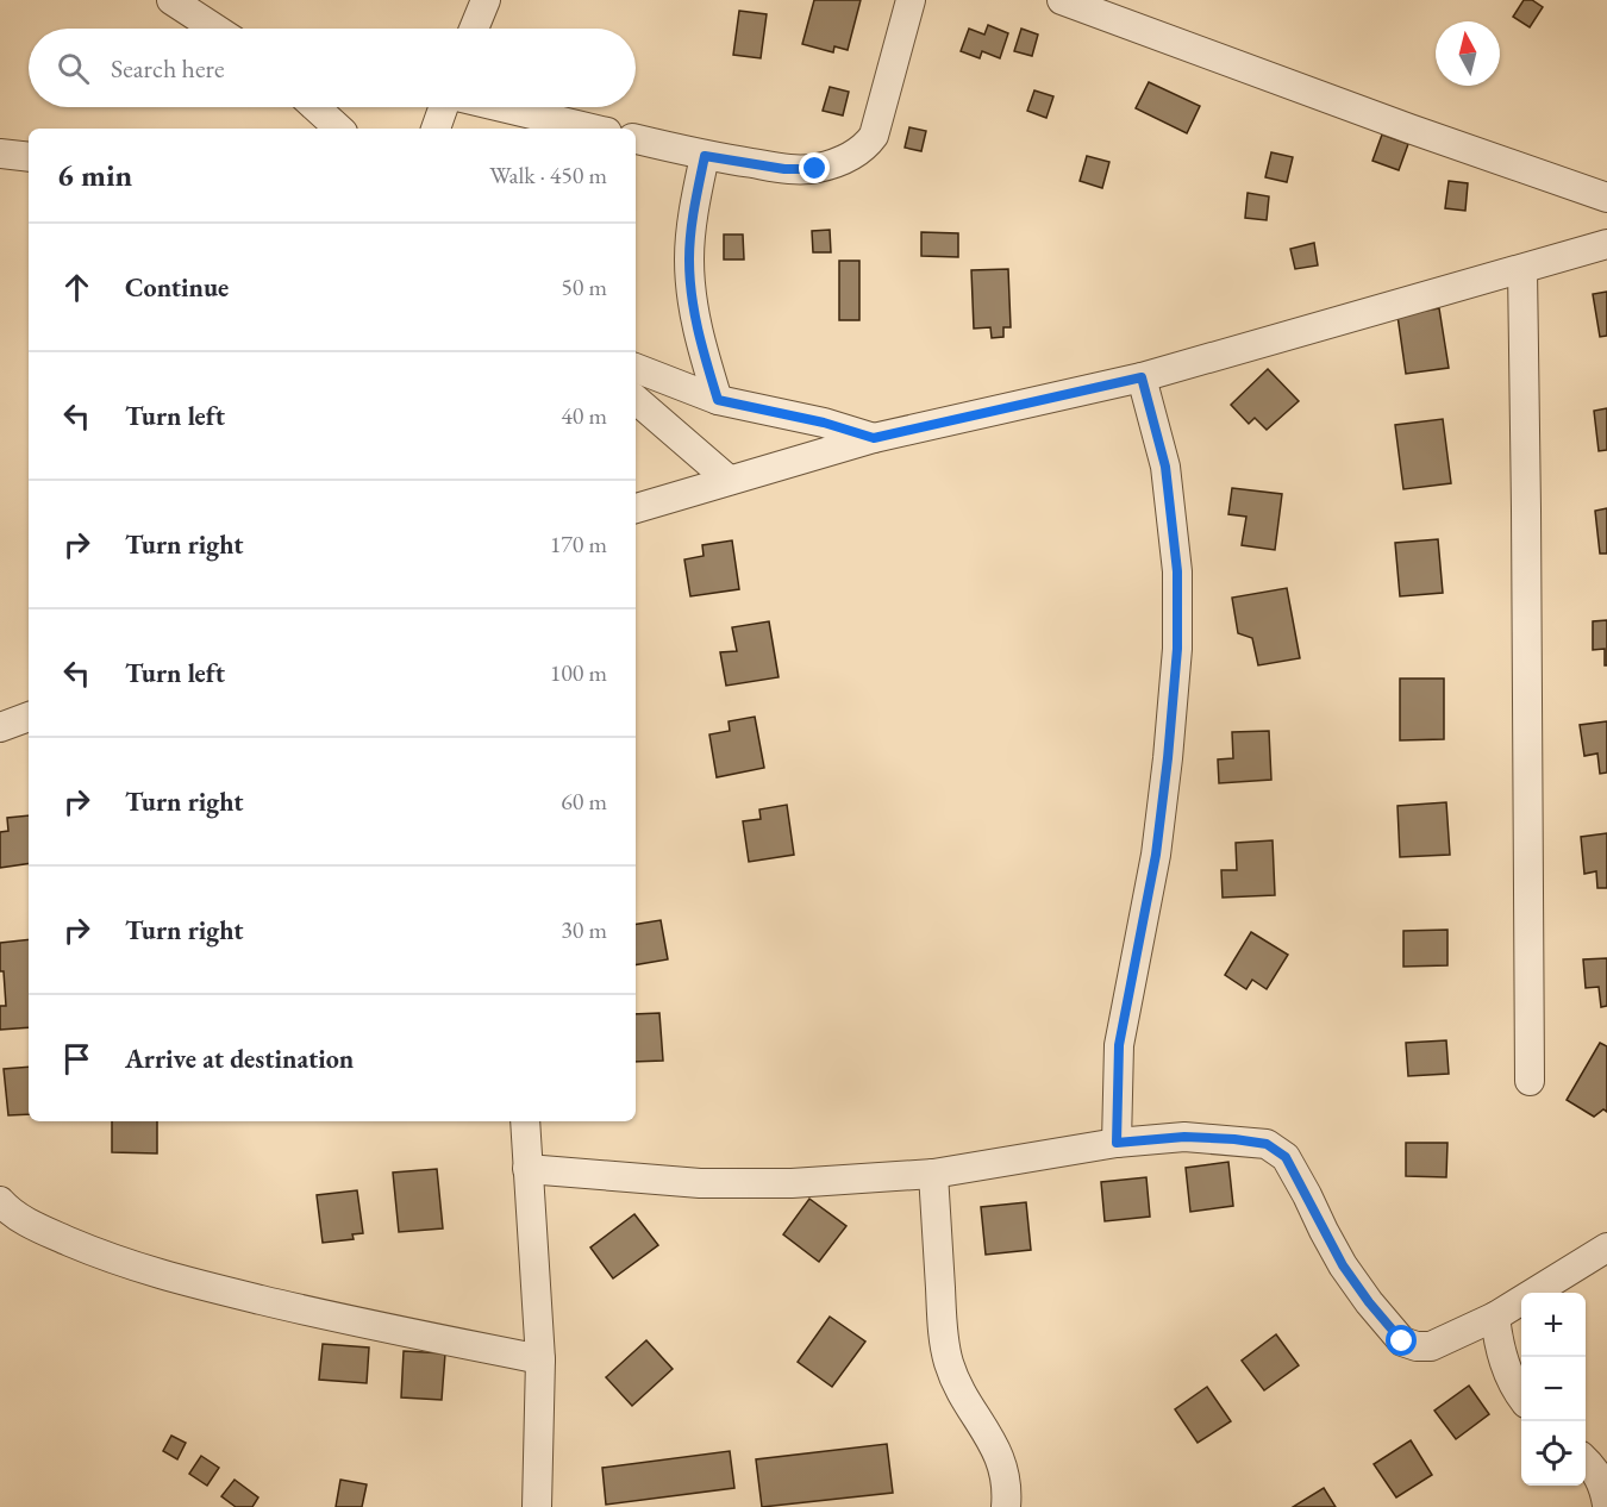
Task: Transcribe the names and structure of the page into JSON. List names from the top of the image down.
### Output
{
  "north": "top",
  "page": {
    "search": "Search here",
    "heading": ["6 min", "Walk · 450 m"],
    "list": [
      ["Continue", "50 m"],
      ["Turn left", "40 m"],
      ["Turn right", "170 m"],
      ["Turn left", "100 m"],
      ["Turn right", "60 m"],
      ["Turn right", "30 m"],
      "Arrive at destination"
    ],
    "map_buttons": ["+", "−"]
  }
}
